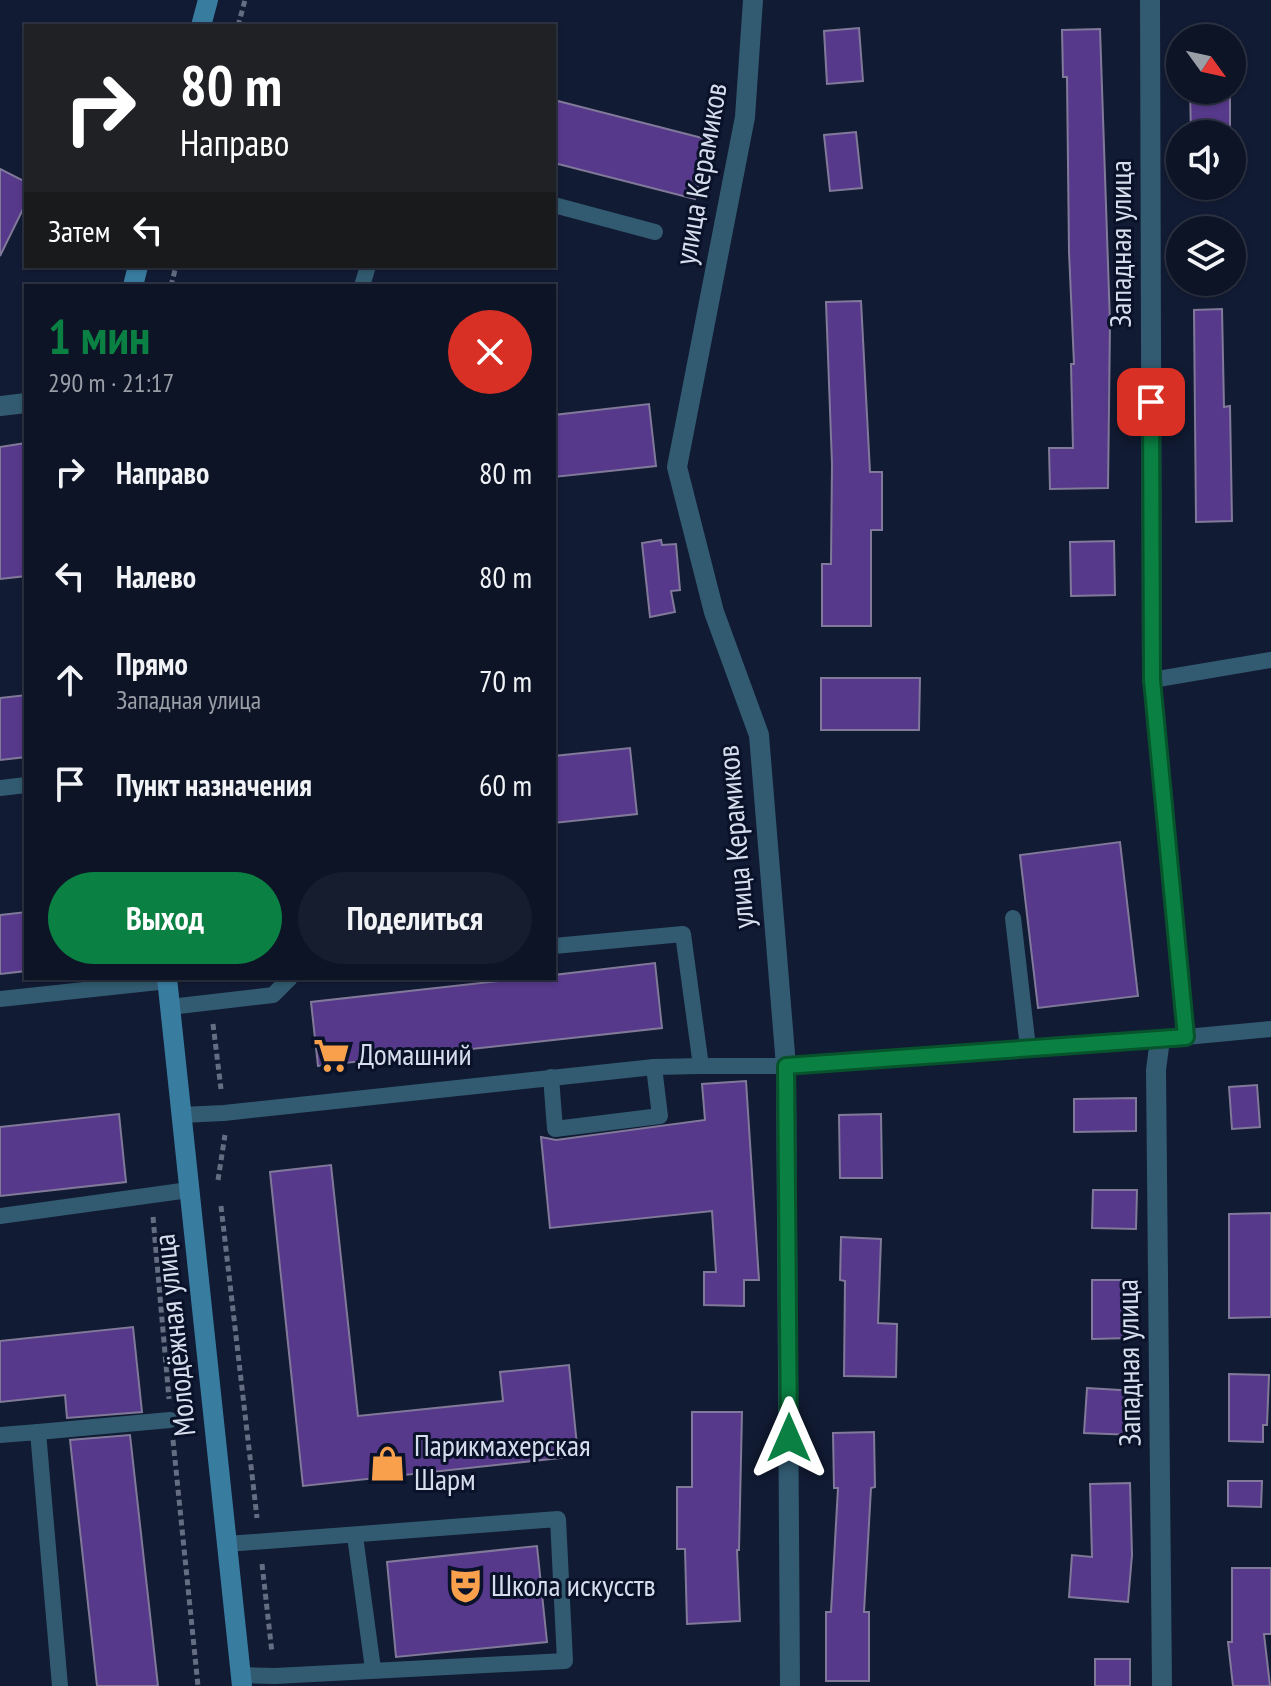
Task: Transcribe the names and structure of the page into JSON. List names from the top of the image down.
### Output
{
  "streets": {
    "street": ["улица Керамиков", "Западная улица", "Молодёжная улица"]
  },
  "places": {
    "supermarket": ["Домашний"],
    "shop": ["Парикмахерская Шарм"],
    "theatre": ["Школа искусств"]
  },
  "north": "bottom right",
  "page": {
    "turn": ["80 m", "Направо"],
    "then": "Затем",
    "heading": ["1 мин", "290 m · 21:17"],
    "list": [
      {
        "name": "Направо",
        "value": "80 m"
      },
      {
        "name": "Налево",
        "value": "80 m"
      },
      {
        "name": "Прямо",
        "note": "Западная улица",
        "value": "70 m"
      },
      {
        "name": "Пункт назначения",
        "value": "60 m"
      }
    ],
    "buttons": ["Выход", "Поделиться"]
  }
}
